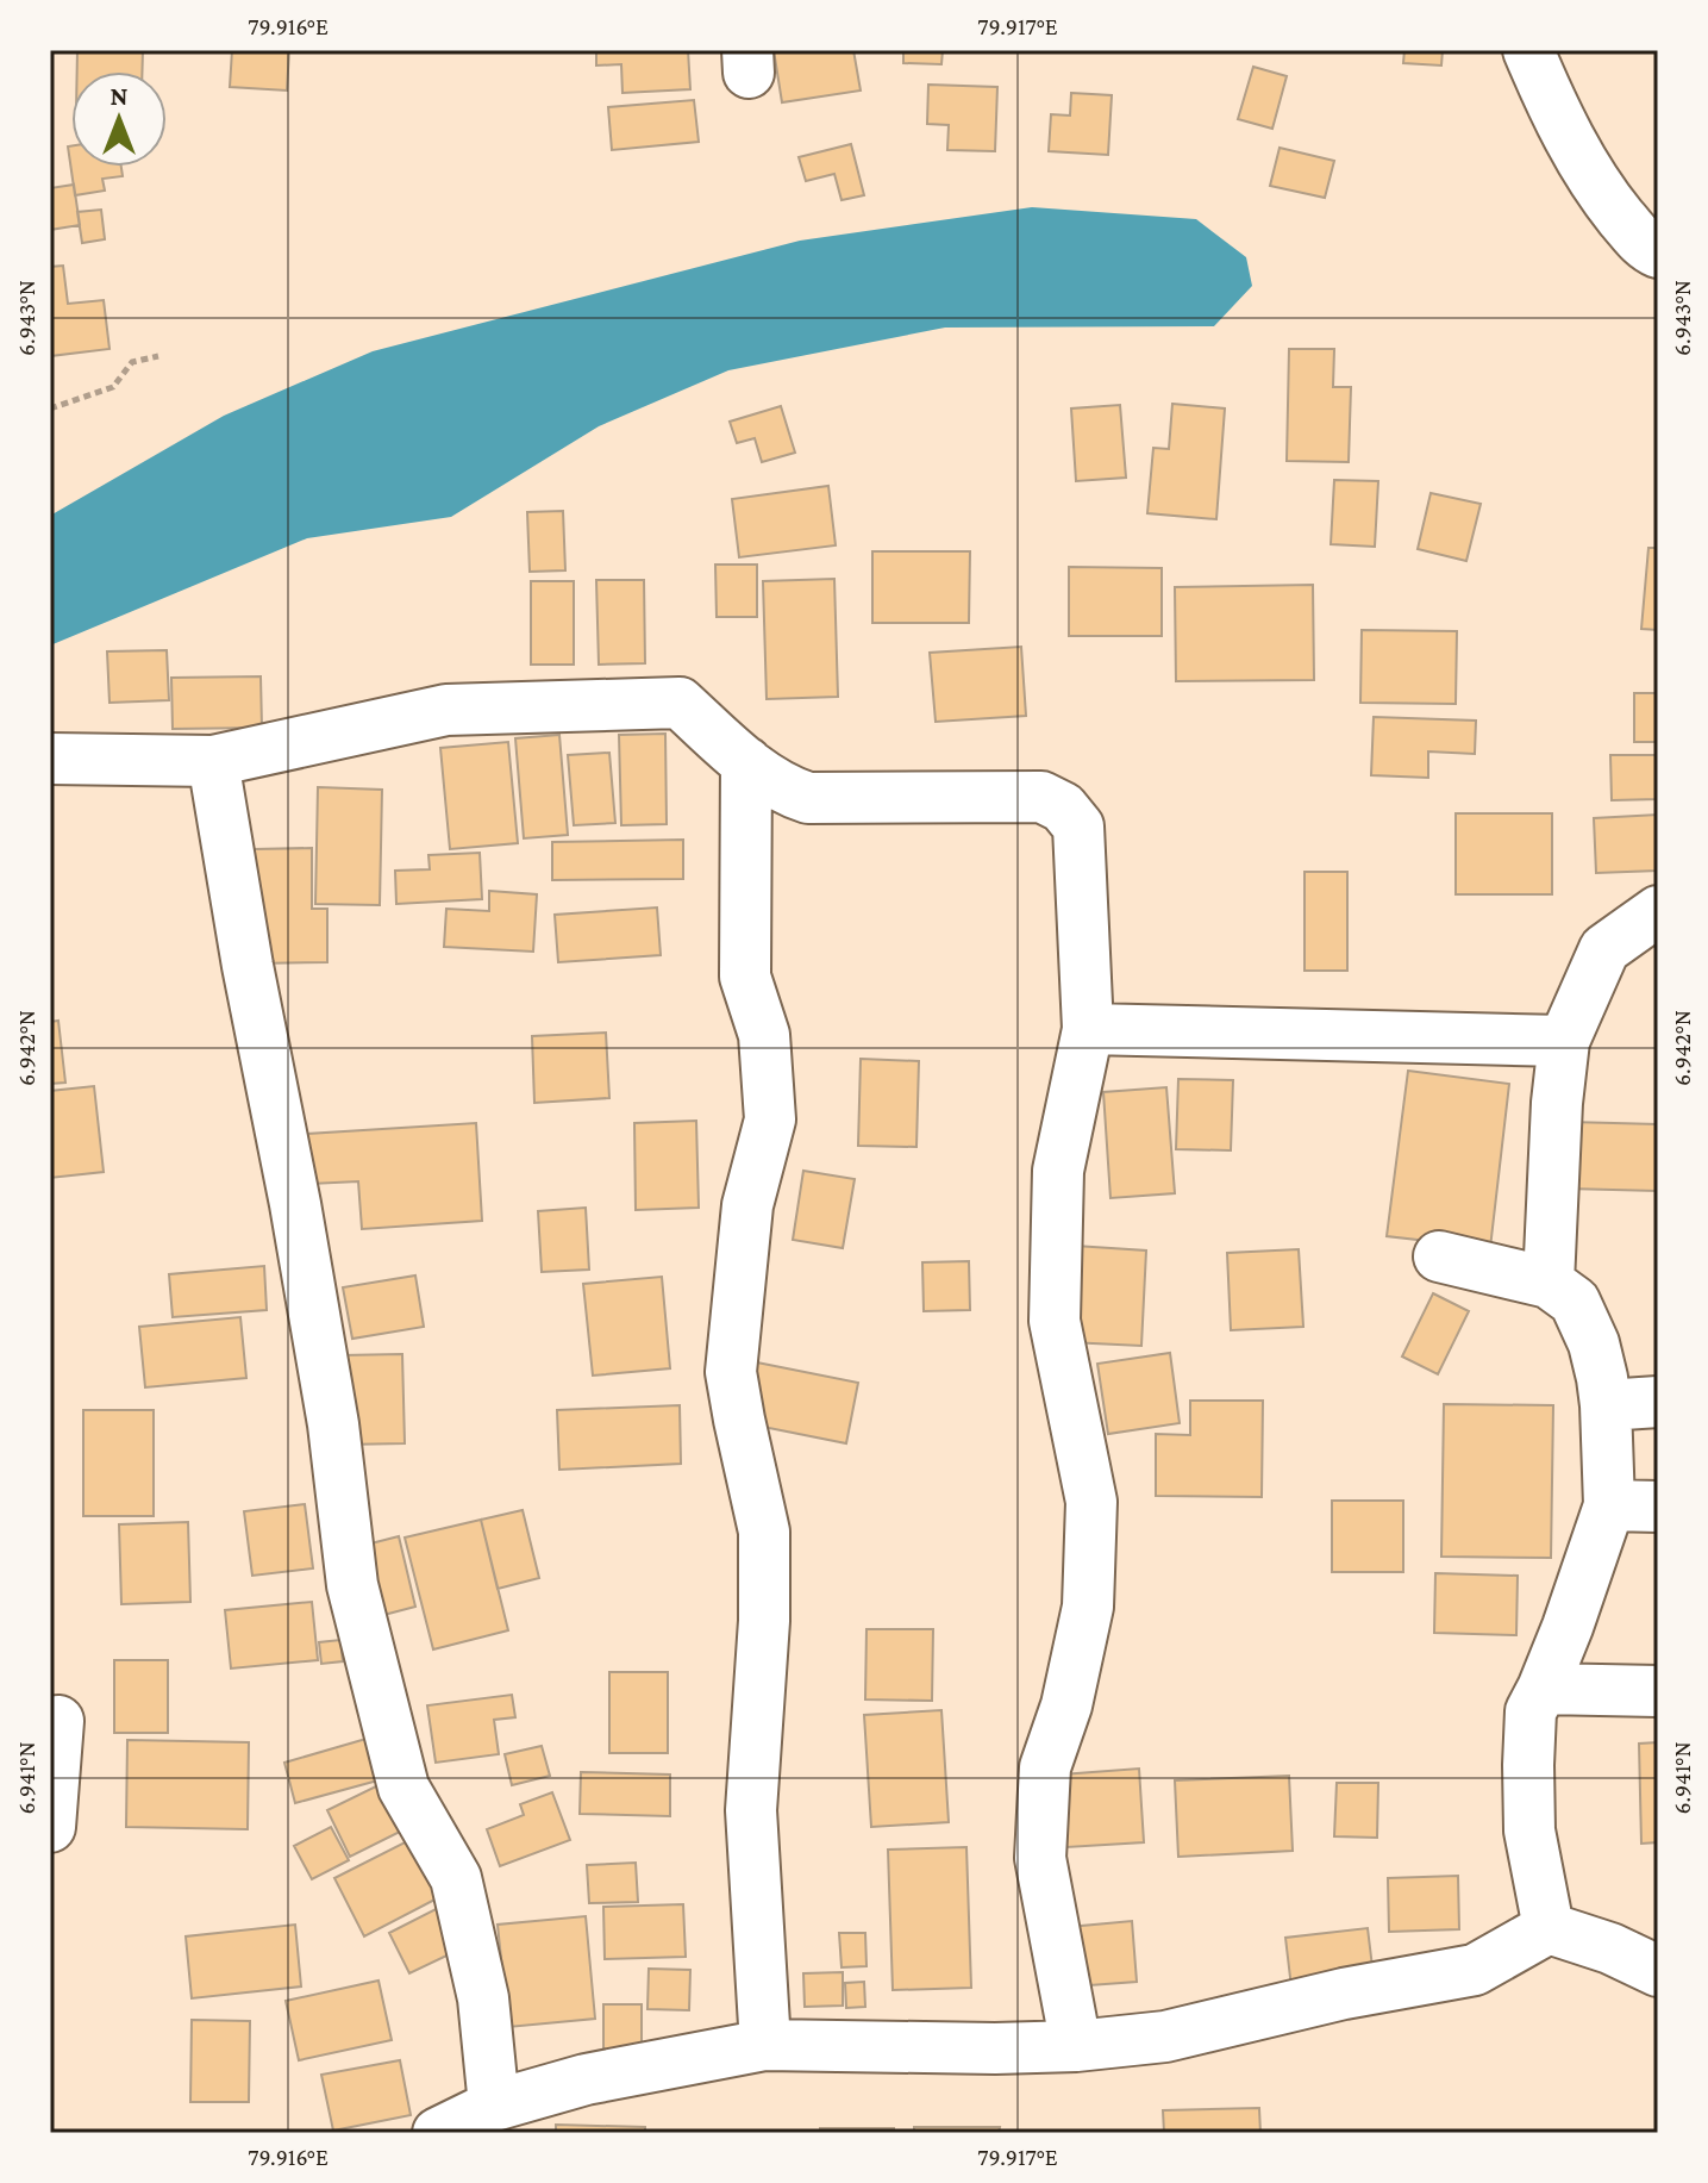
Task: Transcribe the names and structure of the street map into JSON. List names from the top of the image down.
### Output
{
  "north": "top",
  "coordinates": [
    "79.916°E",
    "79.917°E",
    "6.943°N",
    "6.942°N",
    "6.941°N"
  ]
}
